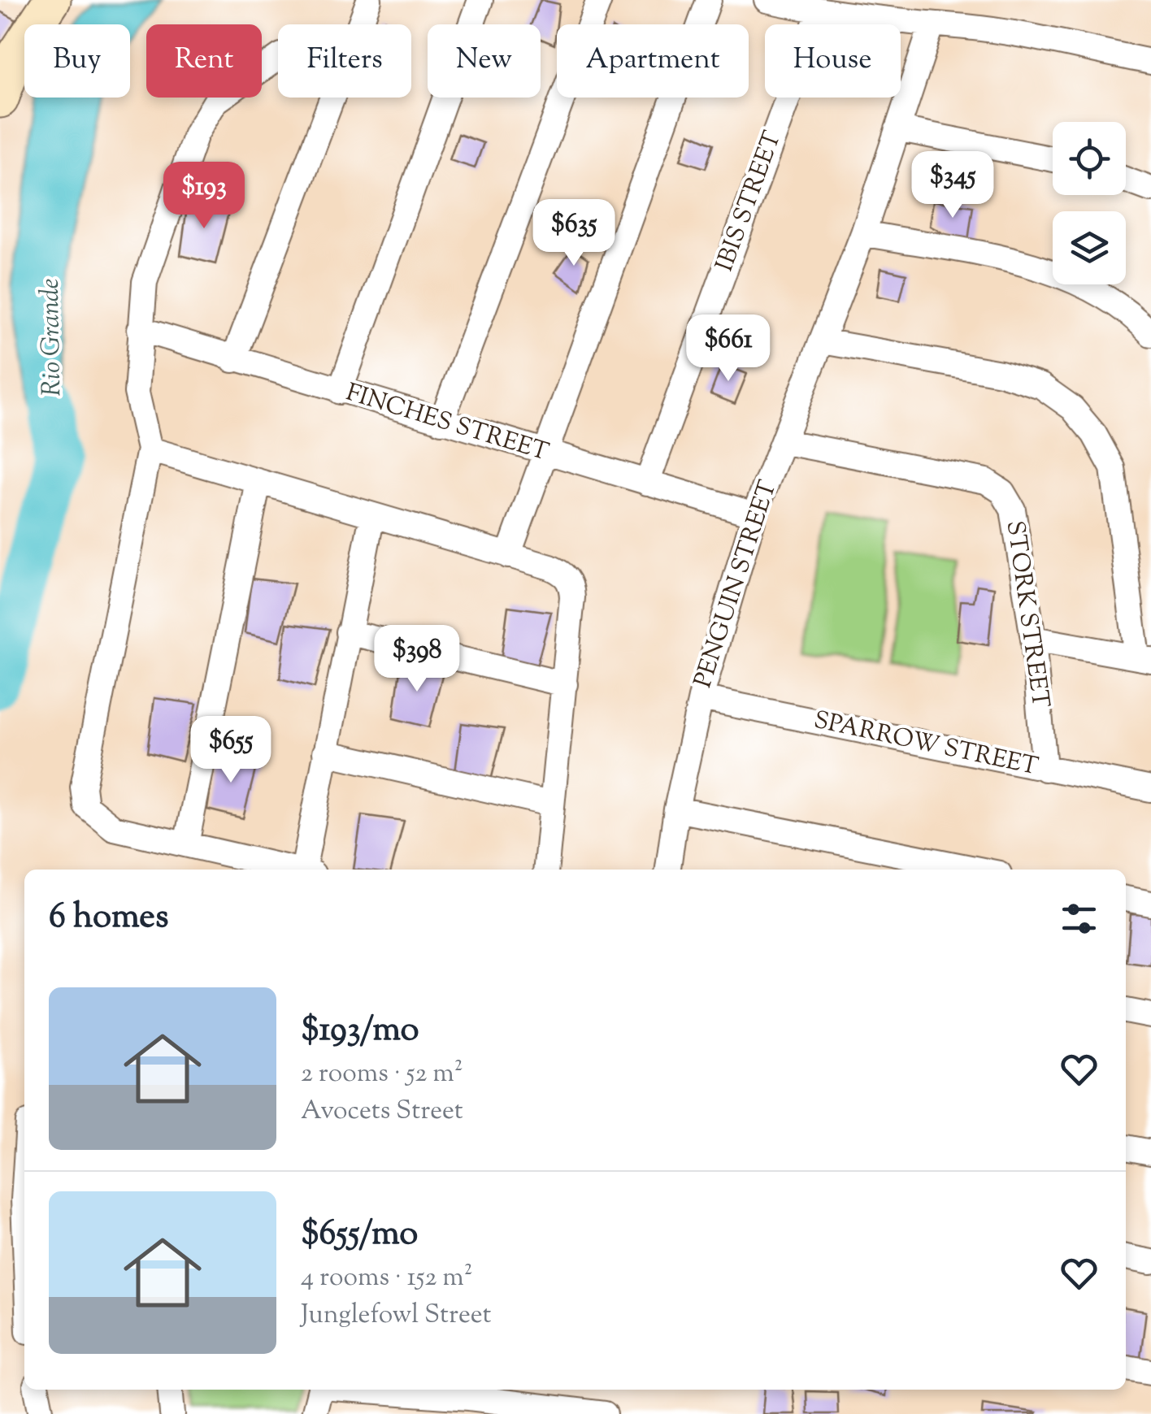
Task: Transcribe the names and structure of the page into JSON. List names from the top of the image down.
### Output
{
  "streets": {
    "street": [
      "IBIS STREET",
      "FINCHES STREET",
      "PENGUIN STREET",
      "STORK STREET",
      "SPARROW STREET"
    ]
  },
  "crossings": [
    ["IBIS STREET", "FINCHES STREET"],
    ["FINCHES STREET", "PENGUIN STREET"],
    ["PENGUIN STREET", "STORK STREET"],
    ["PENGUIN STREET", "SPARROW STREET"],
    ["STORK STREET", "SPARROW STREET"]
  ],
  "water": ["Rio Grande"],
  "page": {
    "chip": [
      "Buy",
      "Rent",
      "Filters",
      "New",
      "Apartment",
      "House"
    ],
    "price": [
      "$345",
      "$193",
      "$635",
      "$661",
      "$398",
      "$655"
    ],
    "heading": "6 homes",
    "list": [
      {
        "name": "$193/mo",
        "note": "2 rooms · 52 m² · Avocets Street"
      },
      {
        "name": "$655/mo",
        "note": "4 rooms · 152 m² · Junglefowl Street"
      }
    ]
  }
}
